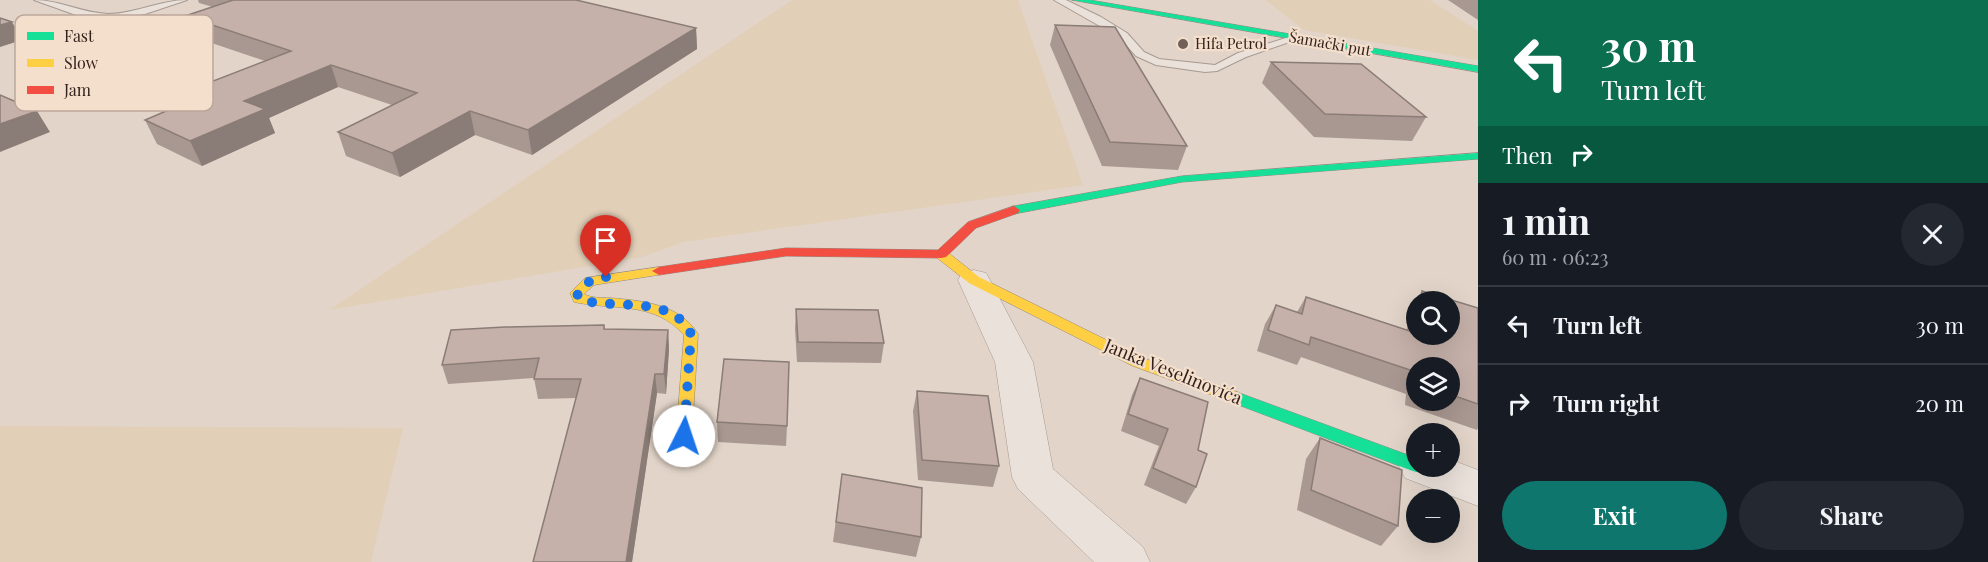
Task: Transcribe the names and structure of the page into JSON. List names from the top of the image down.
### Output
{
  "streets": {
    "street": ["Šamački put", "Janka Veselinovića"]
  },
  "places": ["Hifa Petrol"],
  "legend": ["Fast", "Slow", "Jam"],
  "page": {
    "turn": ["30 m", "Turn left"],
    "then": "Then",
    "heading": ["1 min", "60 m · 06:23"],
    "list": [
      {
        "name": "Turn left",
        "value": "30 m"
      },
      {
        "name": "Turn right",
        "value": "20 m"
      }
    ],
    "map_buttons": ["+", "−"],
    "buttons": ["Exit", "Share"]
  }
}
